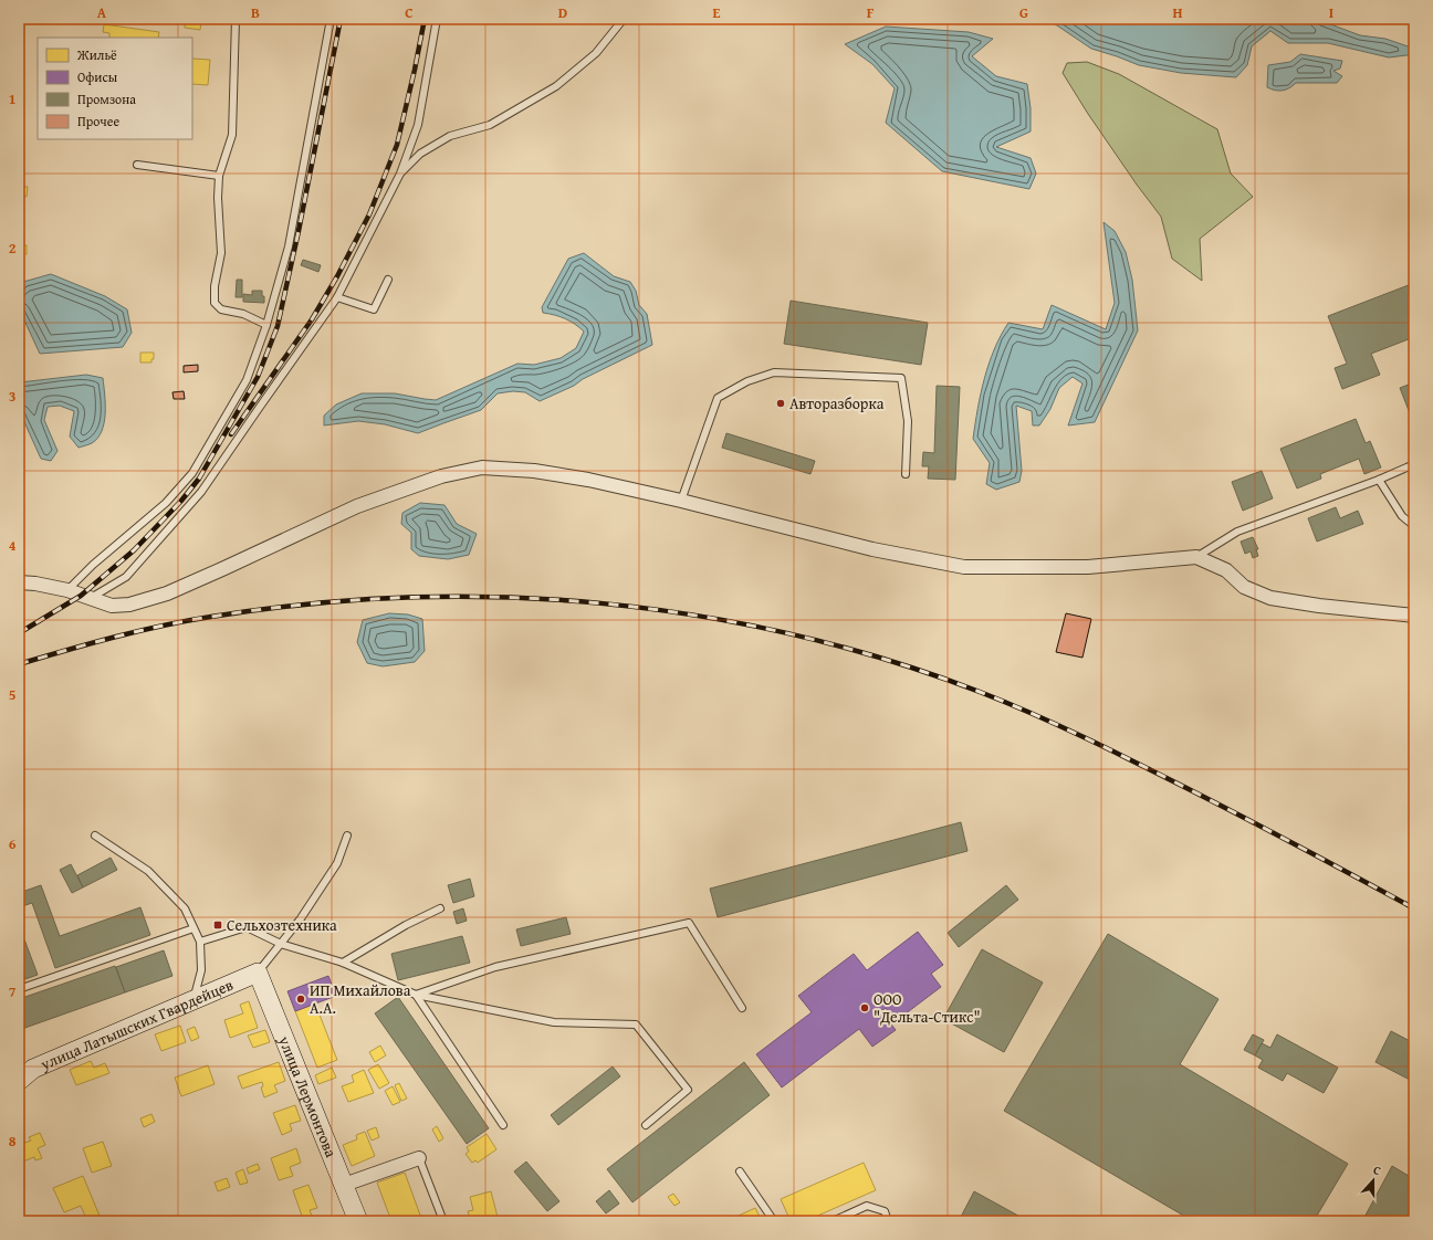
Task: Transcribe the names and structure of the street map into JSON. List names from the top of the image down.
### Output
{
  "streets": {
    "street": ["улица Латышских Гвардейцев", "улица Лермонтова"]
  },
  "crossings": [
    ["улица Латышских Гвардейцев", "улица Лермонтова"]
  ],
  "places": {
    "other": ["Авторазборка", "ИП Михайлова А.А.", "ООО \"Дельта-Стикс\""],
    "transit": ["Сельхозтехника"]
  },
  "legend": [
    "Жильё",
    "Офисы",
    "Промзона",
    "Прочее"
  ],
  "north": "top",
  "grid": {
    "columns": [
      "A",
      "B",
      "C",
      "D",
      "E",
      "F",
      "G",
      "H",
      "I"
    ],
    "rows": [
      "1",
      "2",
      "3",
      "4",
      "5",
      "6",
      "7",
      "8"
    ]
  }
}
